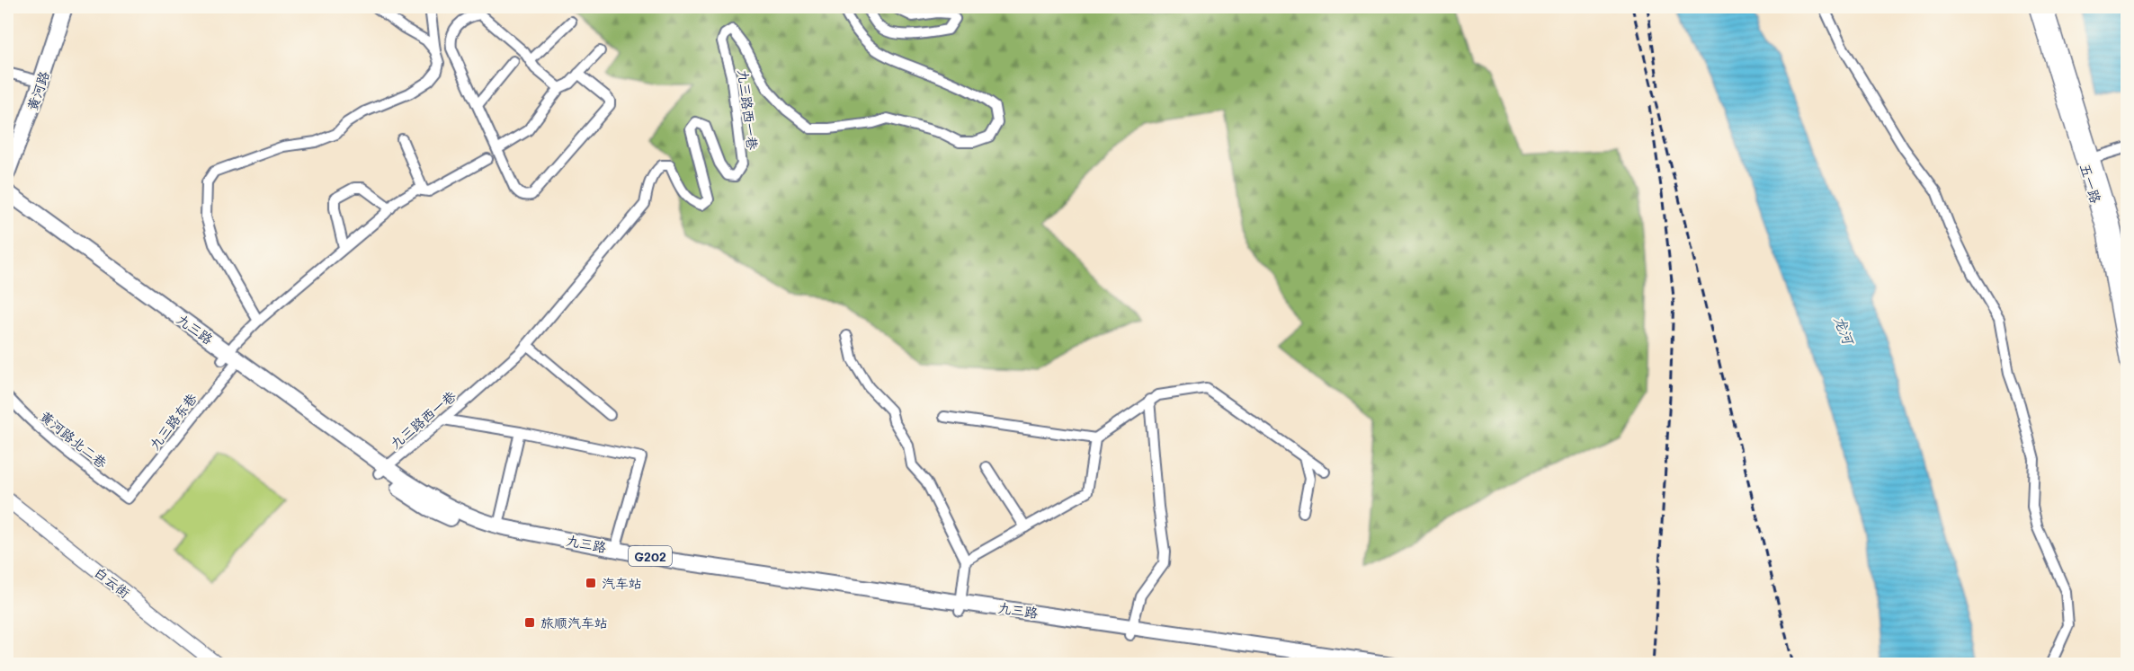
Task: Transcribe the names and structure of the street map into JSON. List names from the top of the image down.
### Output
{
  "streets": {
    "highway": ["黄河路", "九三路", "G202"],
    "main road": ["五一路", "白云街"],
    "street": ["九三路西一巷", "九三路东巷", "黄河路北二巷"]
  },
  "crossings": [
    ["九三路西一巷", "九三路"],
    ["九三路", "九三路东巷"],
    ["九三路东巷", "黄河路北二巷"]
  ],
  "water": ["龙河"],
  "places": {
    "transit": ["汽车站", "旅顺汽车站"]
  }
}
